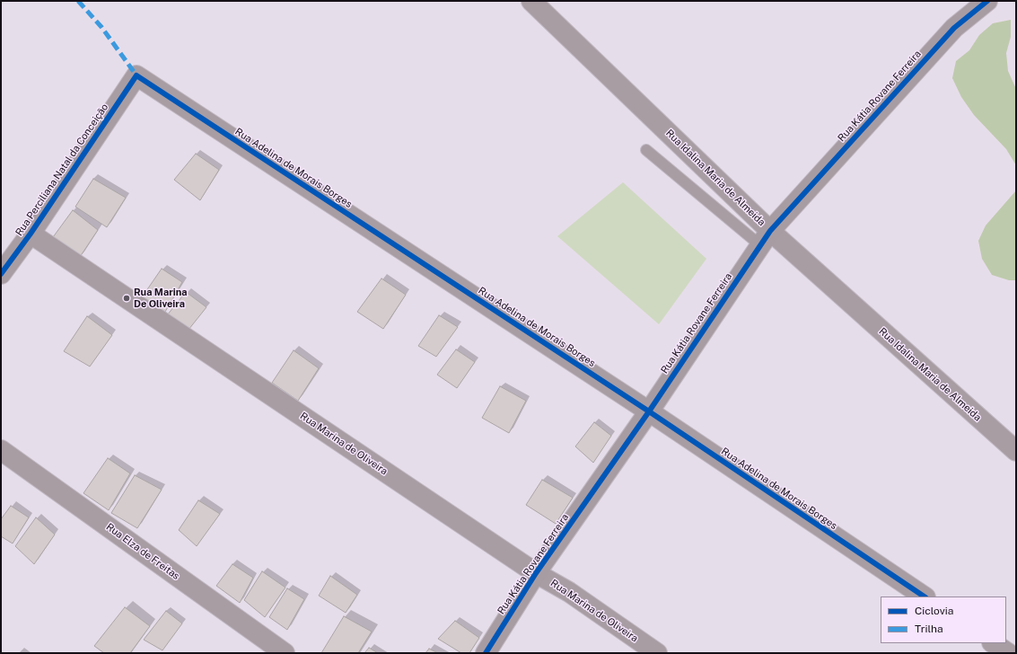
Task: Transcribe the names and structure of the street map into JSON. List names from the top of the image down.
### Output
{
  "streets": {
    "street": [
      "Rua Kátia Rovane Ferreira",
      "Rua Adelina de Morais Borges",
      "Rua Perciliana Natal da Conceição",
      "Rua Idalina Maria de Almeida",
      "Rua Marina de Oliveira",
      "Rua Elza de Freitas"
    ]
  },
  "crossings": [
    ["Rua Kátia Rovane Ferreira", "Rua Adelina de Morais Borges"],
    ["Rua Kátia Rovane Ferreira", "Rua Idalina Maria de Almeida"],
    ["Rua Kátia Rovane Ferreira", "Rua Marina de Oliveira"],
    ["Rua Adelina de Morais Borges", "Rua Perciliana Natal da Conceição"],
    ["Rua Perciliana Natal da Conceição", "Rua Marina de Oliveira"]
  ],
  "places": ["Rua Marina De Oliveira"],
  "legend": ["Ciclovia", "Trilha"]
}
